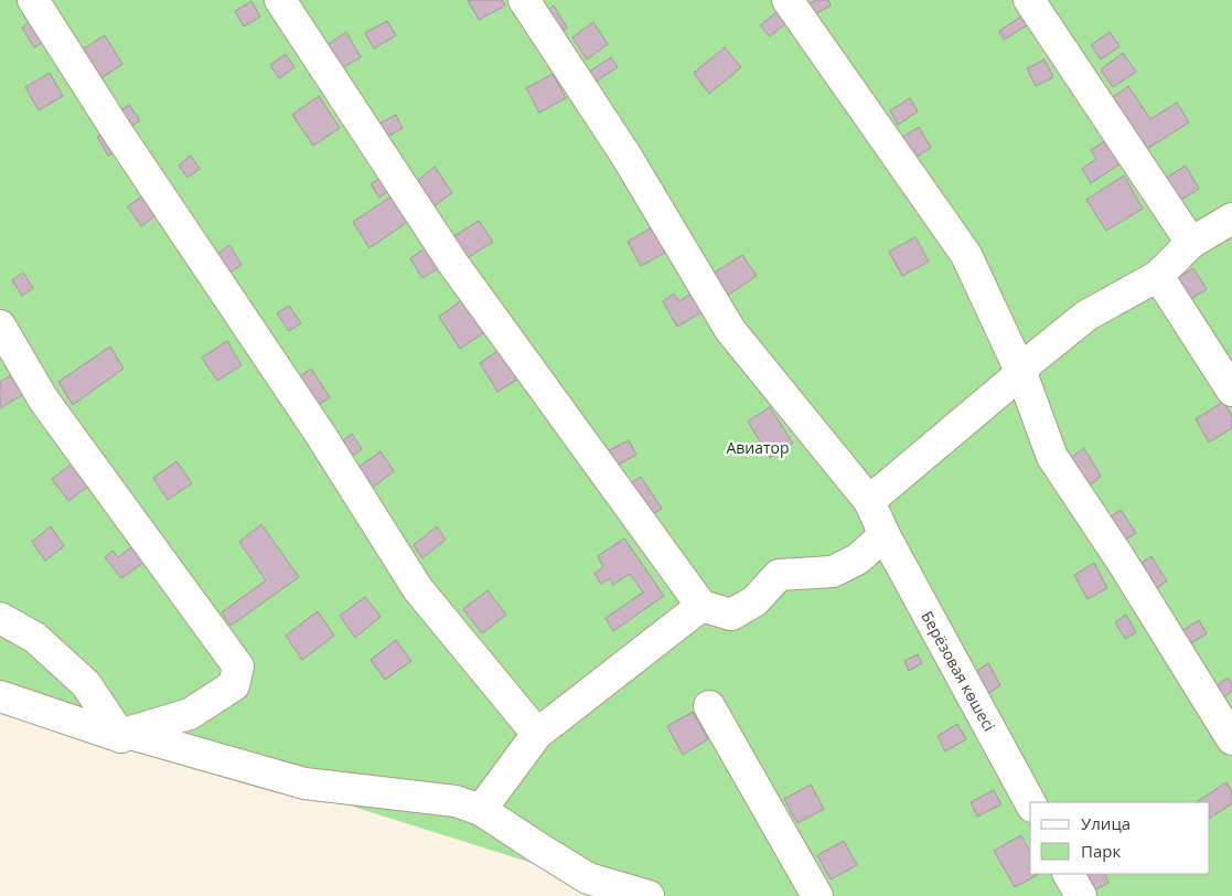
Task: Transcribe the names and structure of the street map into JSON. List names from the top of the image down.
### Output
{
  "streets": {
    "street": ["Берёзовая көшесі"]
  },
  "parks": ["Авиатор"],
  "legend": ["Улица", "Парк"]
}
